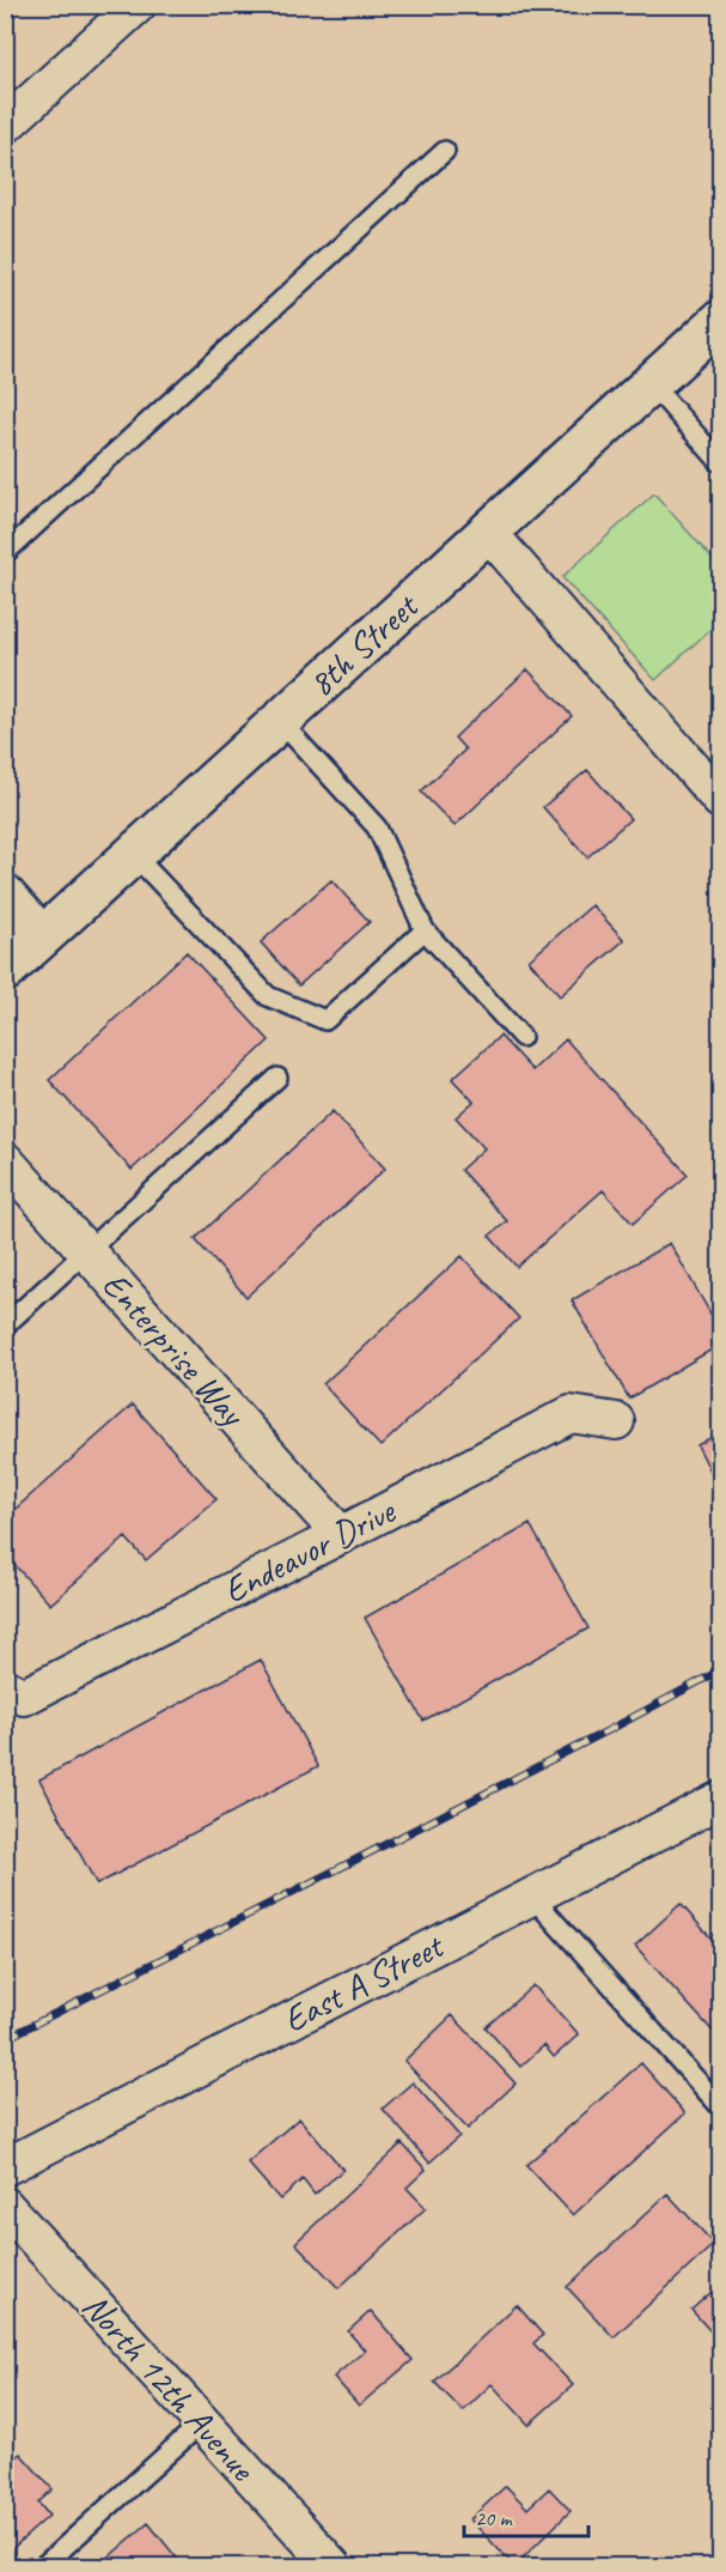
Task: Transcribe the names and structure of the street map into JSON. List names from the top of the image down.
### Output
{
  "streets": {
    "street": [
      "8th Street",
      "Enterprise Way",
      "Endeavor Drive",
      "East A Street",
      "North 12th Avenue"
    ]
  },
  "crossings": [
    ["Enterprise Way", "Endeavor Drive"]
  ],
  "scale_bar": "20 m"
}
